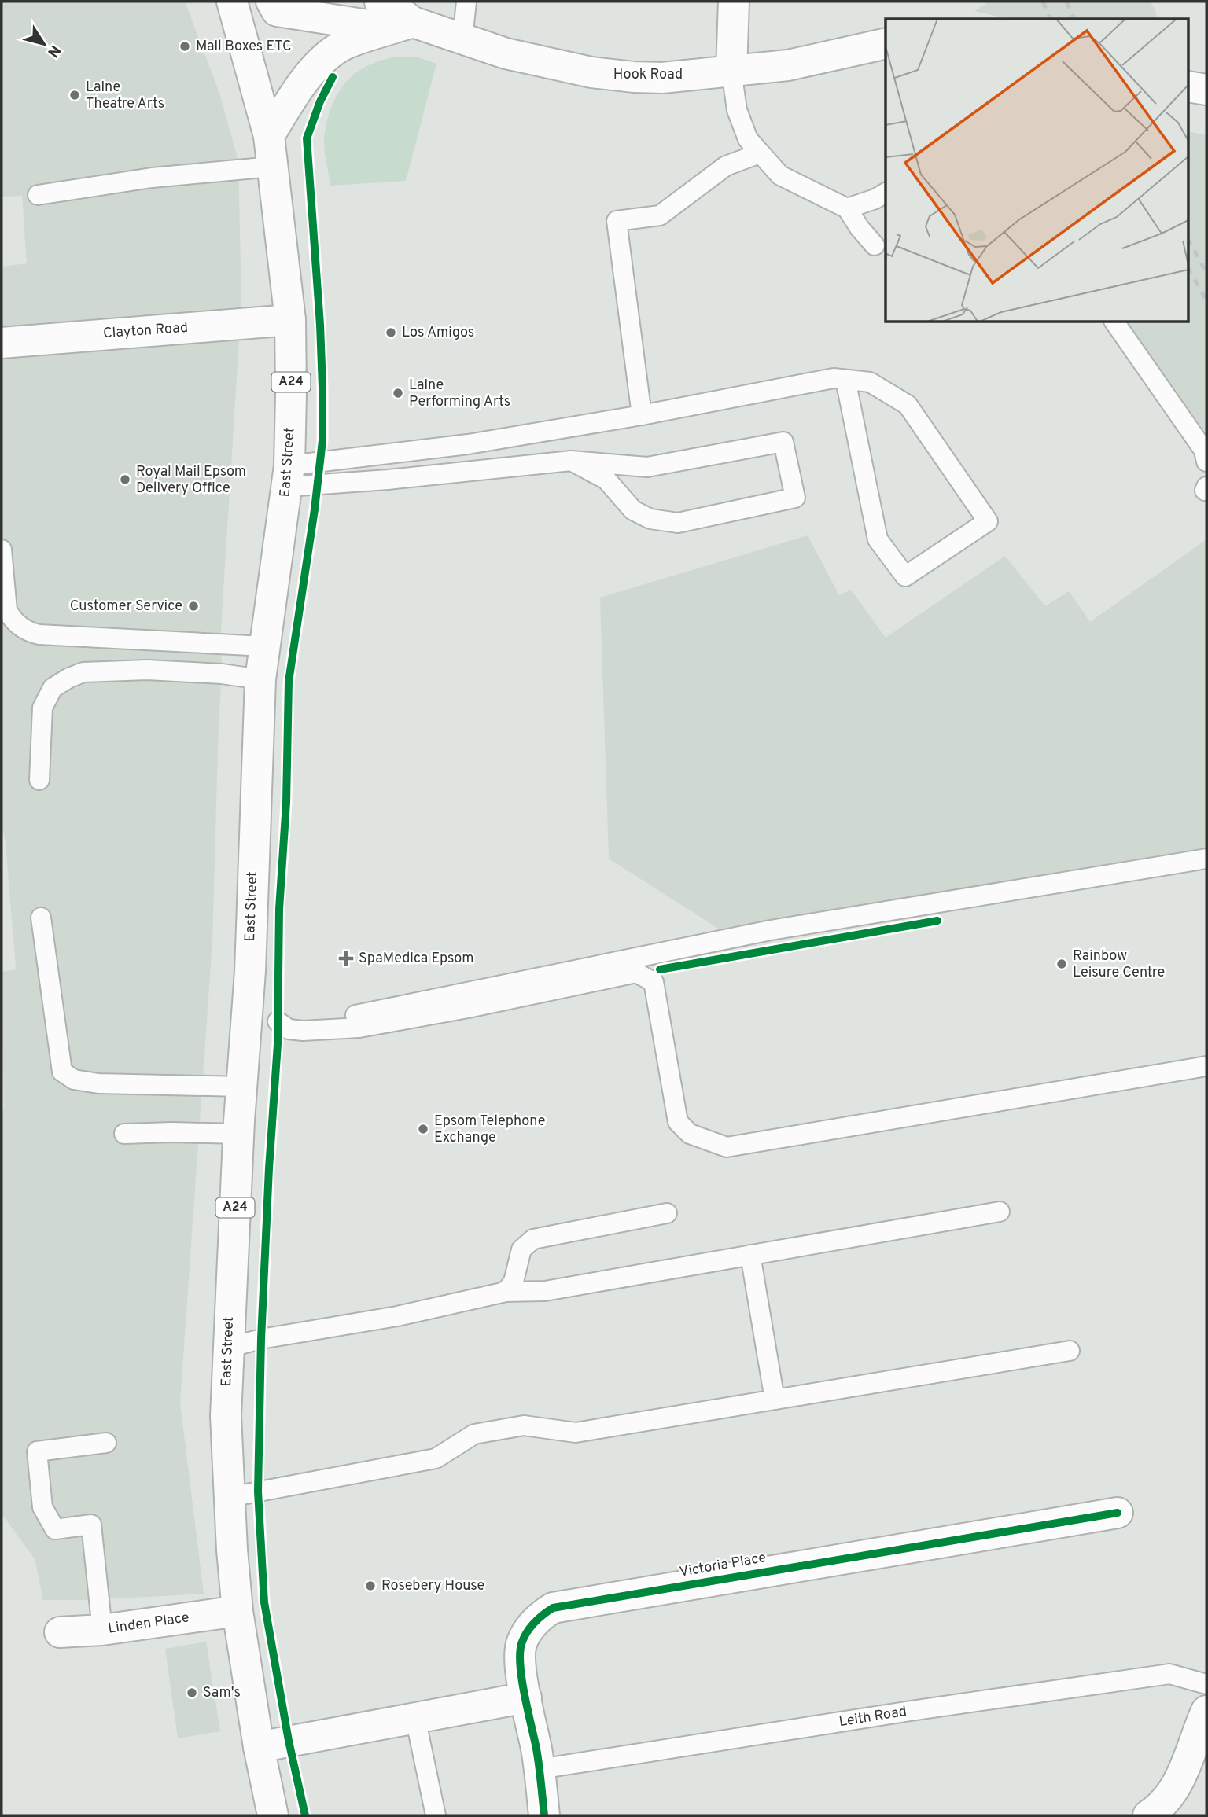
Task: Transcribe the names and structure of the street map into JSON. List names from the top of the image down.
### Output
{
  "streets": {
    "main road": [
      "Hook Road",
      "Clayton Road",
      "A24",
      "East Street",
      "Victoria Place",
      "Linden Place"
    ],
    "lane": ["Leith Road"]
  },
  "crossings": [
    ["Clayton Road", "East Street"],
    ["East Street", "Linden Place"],
    ["Victoria Place", "Leith Road"]
  ],
  "places": {
    "other": [
      "Mail Boxes ETC",
      "Laine Theatre Arts",
      "Los Amigos",
      "Laine Performing Arts",
      "Royal Mail Epsom Delivery Office",
      "Customer Service",
      "Rainbow Leisure Centre",
      "Epsom Telephone Exchange",
      "Rosebery House",
      "Sam's"
    ],
    "health": ["SpaMedica Epsom"]
  },
  "north": "bottom right"
}
